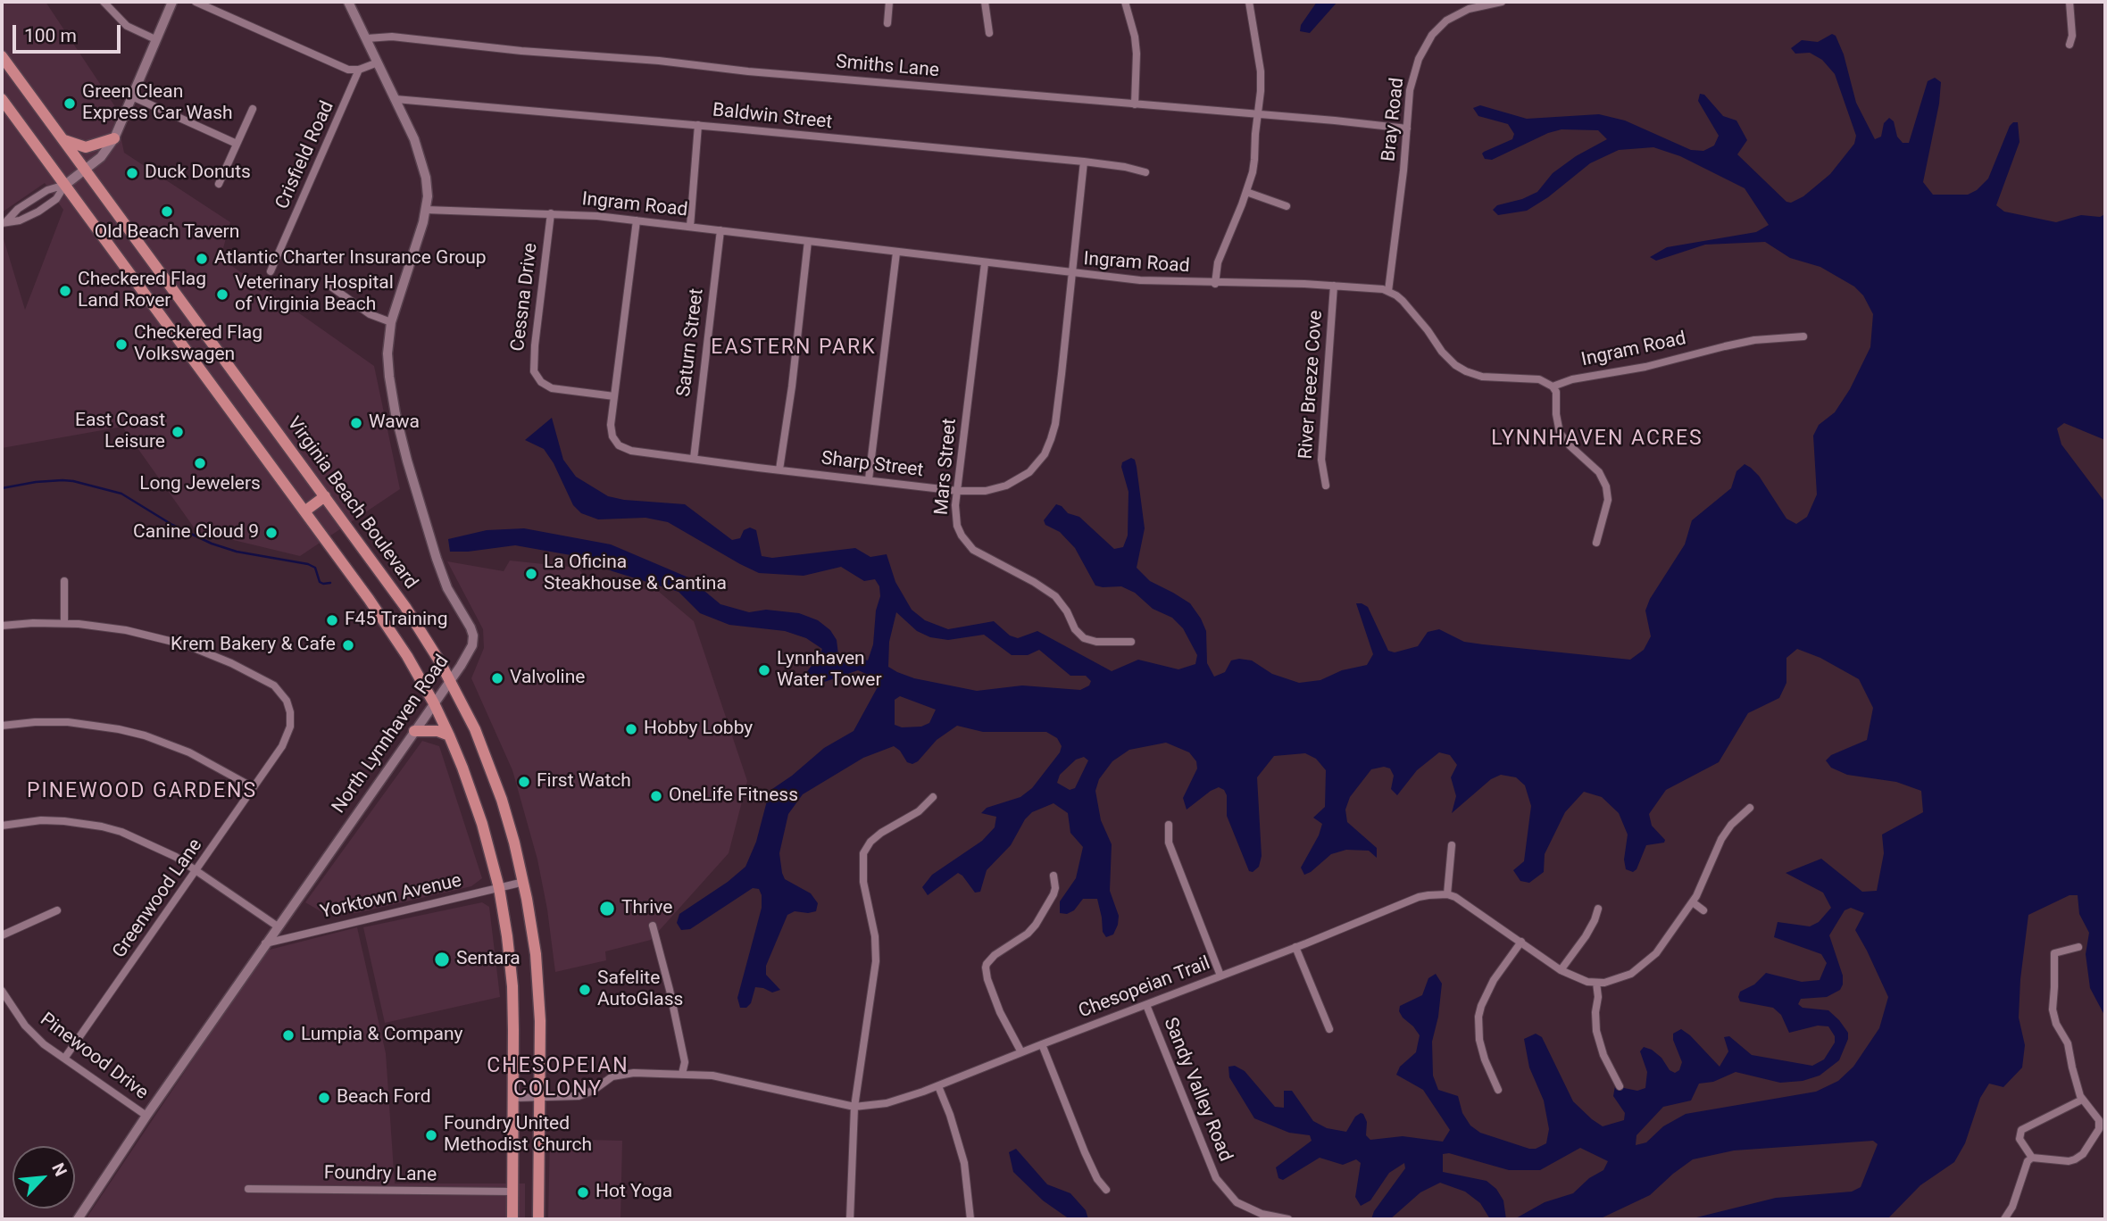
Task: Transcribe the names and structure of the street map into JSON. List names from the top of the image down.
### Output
{
  "streets": {
    "main road": ["Virginia Beach Boulevard"],
    "street": [
      "Smiths Lane",
      "Baldwin Street",
      "Bray Road",
      "Crisfield Road",
      "Ingram Road",
      "Cessna Drive",
      "Saturn Street",
      "River Breeze Cove",
      "Sharp Street",
      "Mars Street",
      "North Lynnhaven Road",
      "Yorktown Avenue",
      "Greenwood Lane",
      "Chesopeian Trail",
      "Pinewood Drive",
      "Sandy Valley Road",
      "Foundry Lane"
    ]
  },
  "crossings": [
    ["Smiths Lane", "Bray Road"],
    ["Smiths Lane", "North Lynnhaven Road"],
    ["Baldwin Street", "Sharp Street"],
    ["Baldwin Street", "North Lynnhaven Road"],
    ["Bray Road", "Ingram Road"],
    ["Ingram Road", "Cessna Drive"],
    ["Ingram Road", "Saturn Street"],
    ["Ingram Road", "River Breeze Cove"],
    ["Ingram Road", "Sharp Street"],
    ["Ingram Road", "Mars Street"],
    ["Ingram Road", "North Lynnhaven Road"],
    ["Cessna Drive", "Sharp Street"],
    ["Saturn Street", "Sharp Street"],
    ["Sharp Street", "Mars Street"],
    ["Virginia Beach Boulevard", "North Lynnhaven Road"],
    ["Virginia Beach Boulevard", "Yorktown Avenue"],
    ["Virginia Beach Boulevard", "Chesopeian Trail"],
    ["North Lynnhaven Road", "Yorktown Avenue"],
    ["North Lynnhaven Road", "Pinewood Drive"],
    ["Greenwood Lane", "Pinewood Drive"],
    ["Chesopeian Trail", "Sandy Valley Road"]
  ],
  "districts": [
    "EASTERN PARK",
    "LYNNHAVEN ACRES",
    "PINEWOOD GARDENS",
    "CHESOPEIAN COLONY"
  ],
  "places": [
    "Green Clean Express Car Wash",
    "Duck Donuts",
    "Old Beach Tavern",
    "Atlantic Charter Insurance Group",
    "Checkered Flag Land Rover",
    "Veterinary Hospital of Virginia Beach",
    "Checkered Flag Volkswagen",
    "Wawa",
    "East Coast Leisure",
    "Long Jewelers",
    "Canine Cloud 9",
    "La Oficina Steakhouse & Cantina",
    "F45 Training",
    "Krem Bakery & Cafe",
    "Lynnhaven Water Tower",
    "Valvoline",
    "Hobby Lobby",
    "First Watch",
    "OneLife Fitness",
    "Thrive",
    "Sentara",
    "Safelite AutoGlass",
    "Lumpia & Company",
    "Beach Ford",
    "Foundry United Methodist Church",
    "Hot Yoga"
  ],
  "scale_bar": "100 m",
  "north": "top right"
}
